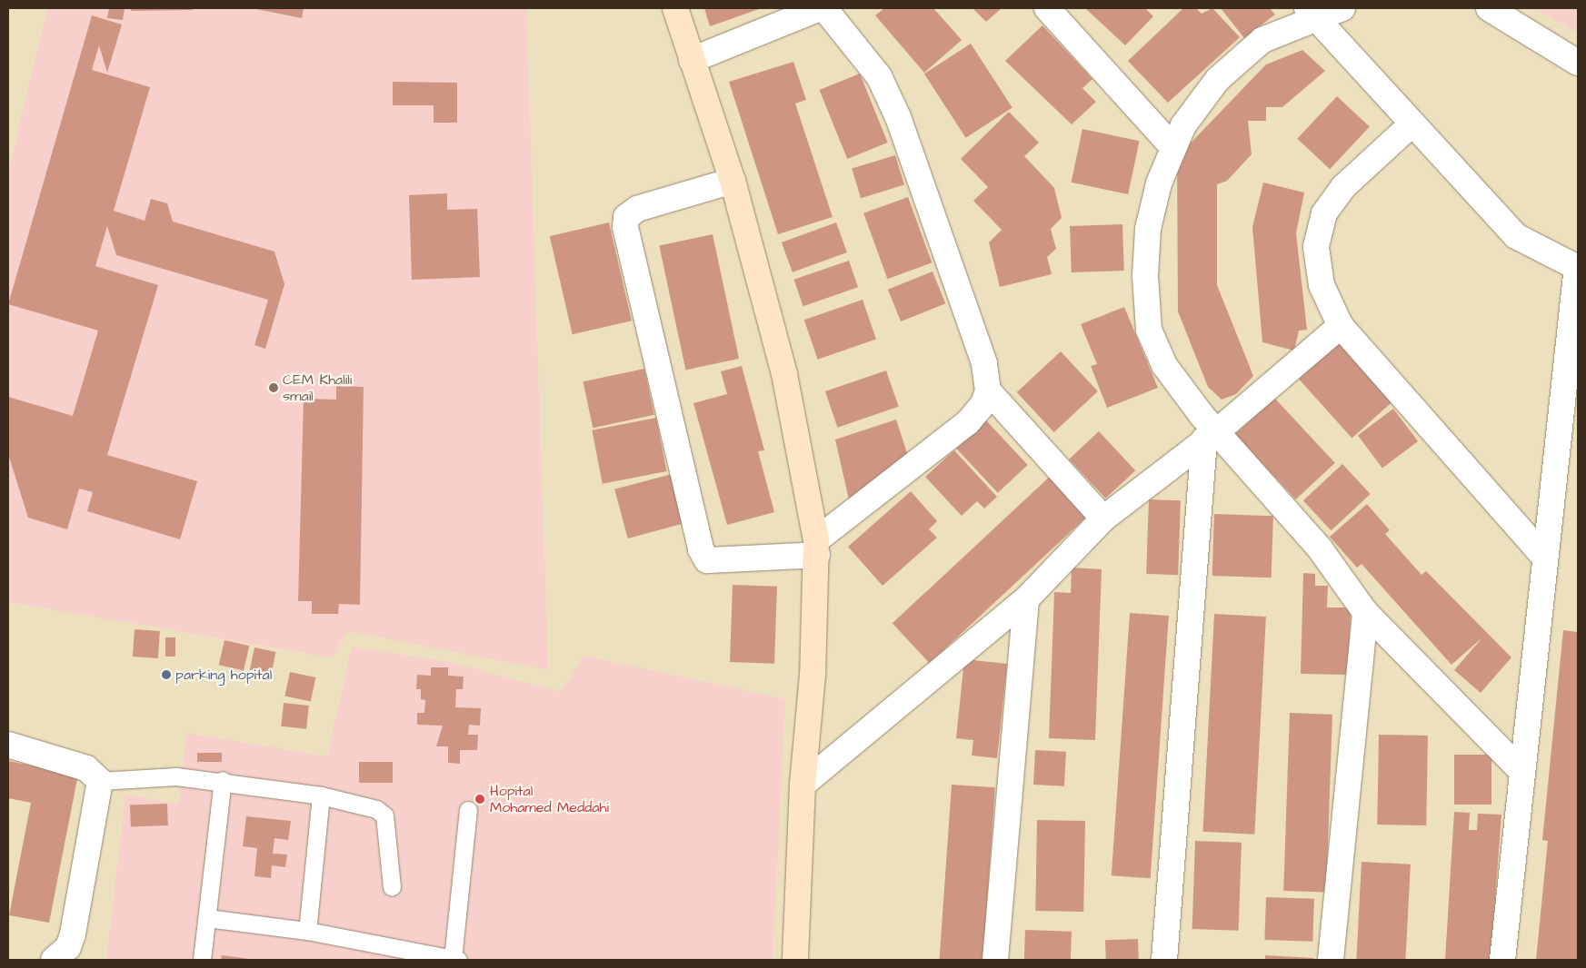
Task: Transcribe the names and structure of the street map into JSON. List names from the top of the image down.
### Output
{
  "places": ["CEM Khalili smail", "parking hopital", "Hopital Mohamed Meddahi"]
}
